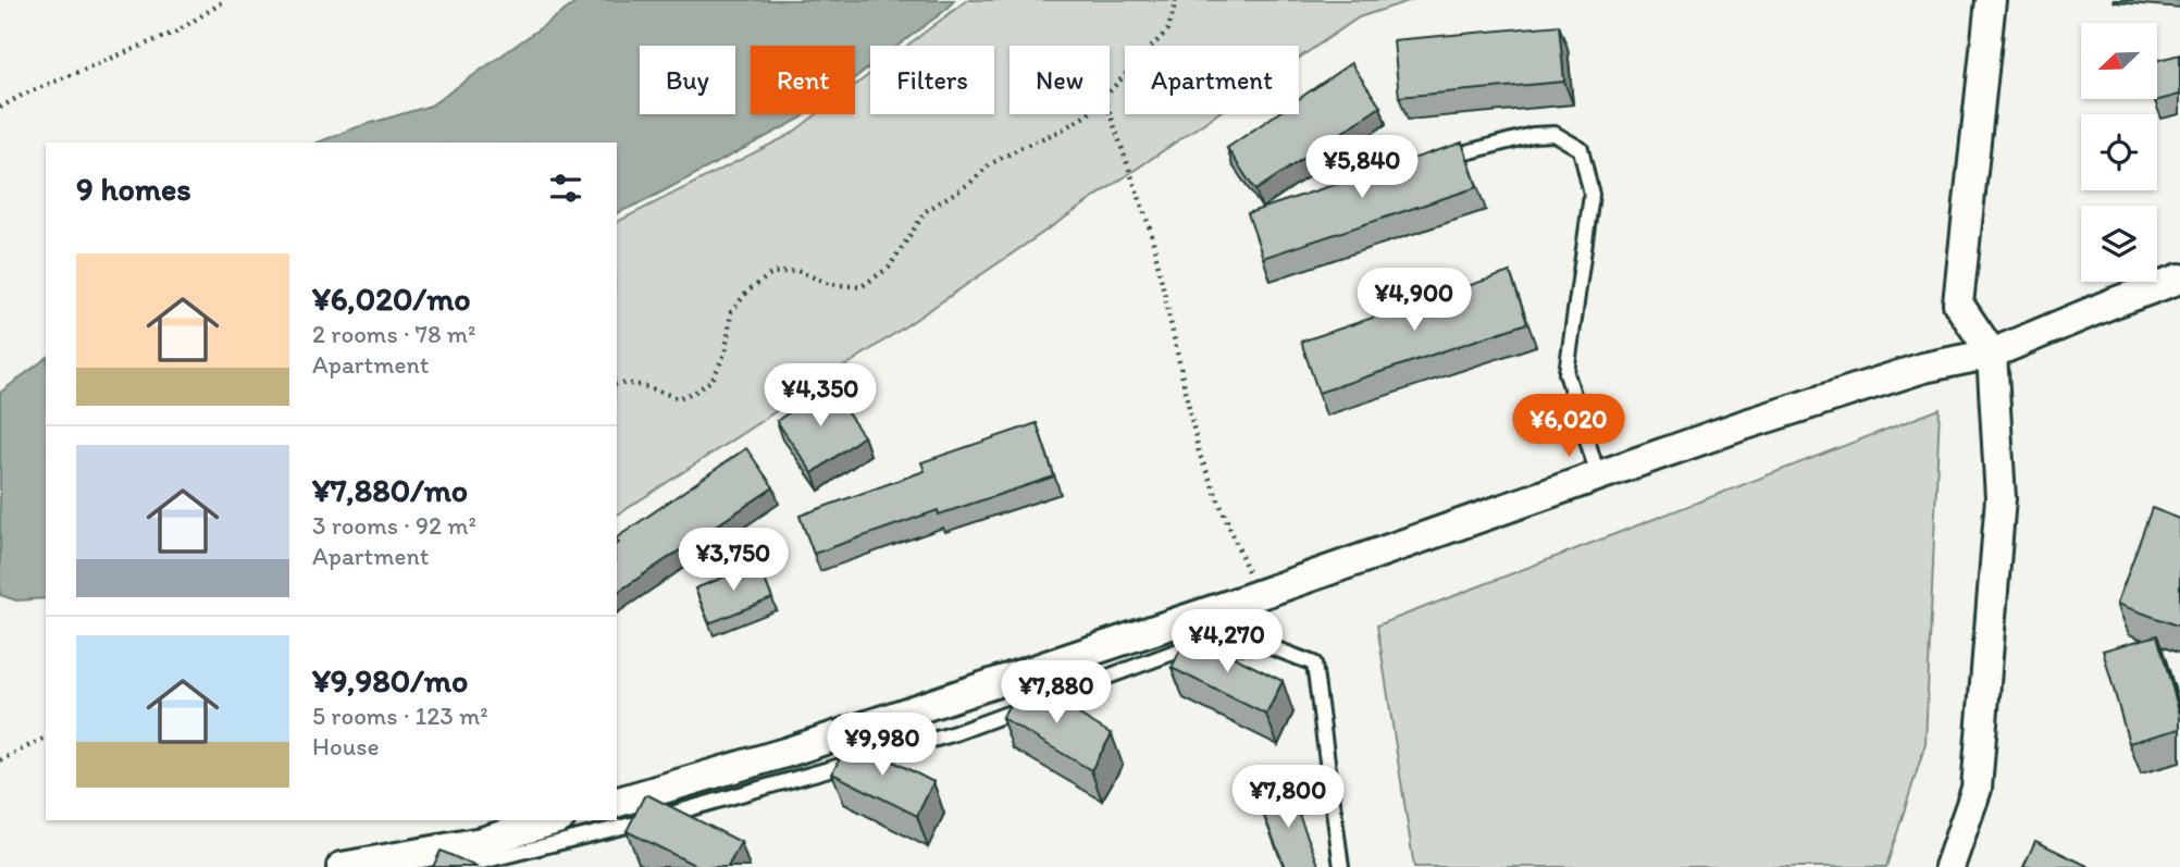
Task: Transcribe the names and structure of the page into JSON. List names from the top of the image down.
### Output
{
  "north": "bottom left",
  "page": {
    "chip": [
      "Buy",
      "Rent",
      "Filters",
      "New",
      "Apartment"
    ],
    "price": [
      "¥5,840",
      "¥4,900",
      "¥4,350",
      "¥6,020",
      "¥3,750",
      "¥4,270",
      "¥7,880",
      "¥9,980",
      "¥7,800"
    ],
    "heading": "9 homes",
    "list": [
      {
        "name": "¥6,020/mo",
        "note": "2 rooms · 78 m² · Apartment"
      },
      {
        "name": "¥7,880/mo",
        "note": "3 rooms · 92 m² · Apartment"
      },
      {
        "name": "¥9,980/mo",
        "note": "5 rooms · 123 m² · House"
      }
    ]
  }
}
